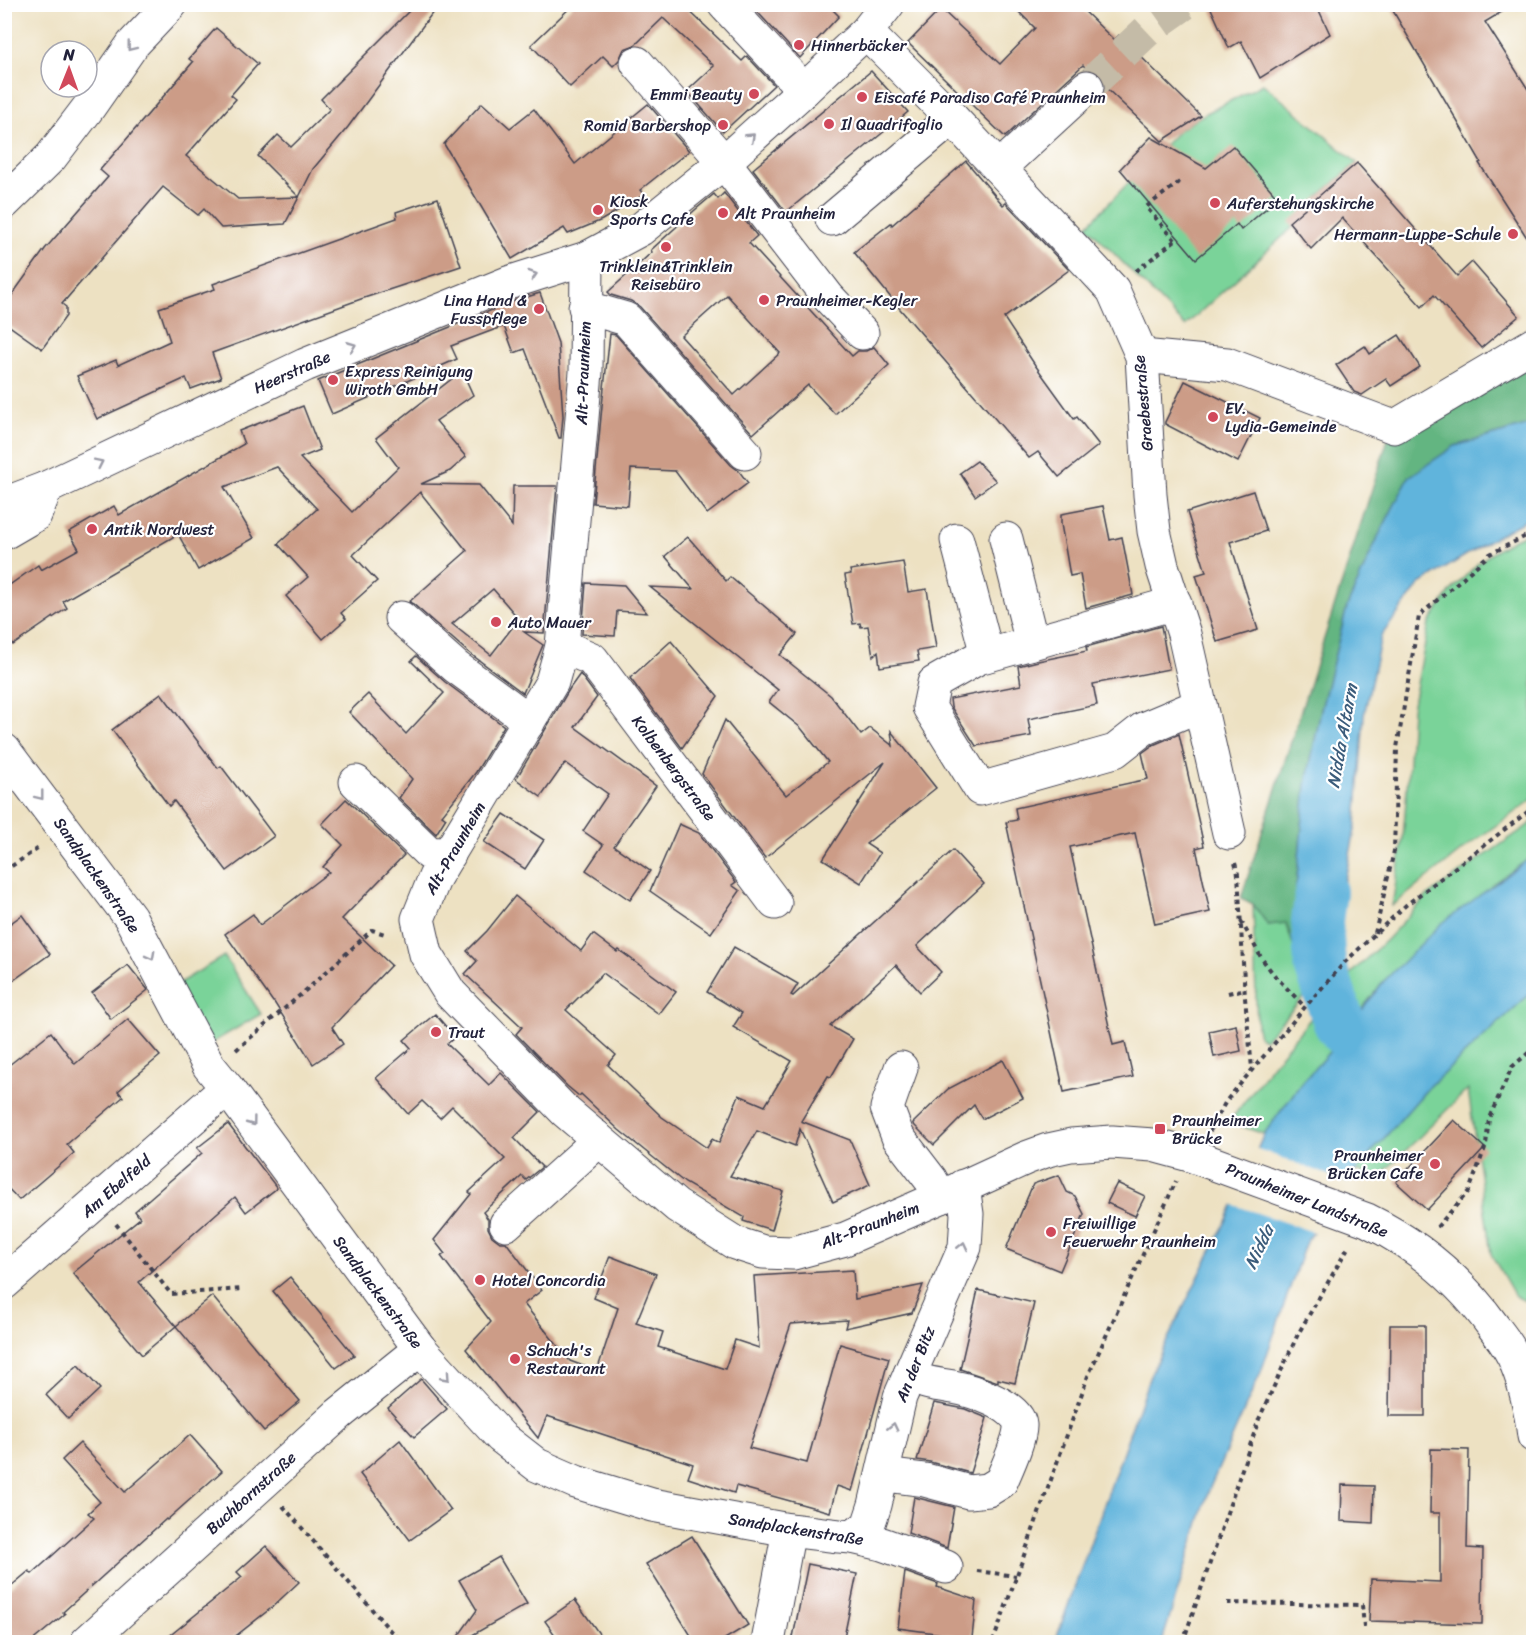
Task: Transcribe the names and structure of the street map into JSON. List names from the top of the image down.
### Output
{
  "streets": {
    "street": [
      "Heerstraße",
      "Alt-Praunheim",
      "Graebestraße",
      "Kolbenbergstraße",
      "Sandplackenstraße",
      "Am Ebelfeld",
      "Praunheimer Landstraße",
      "An der Bitz",
      "Buchbornstraße"
    ]
  },
  "crossings": [
    ["Heerstraße", "Alt-Praunheim"],
    ["Alt-Praunheim", "Kolbenbergstraße"],
    ["Alt-Praunheim", "Praunheimer Landstraße"],
    ["Alt-Praunheim", "An der Bitz"],
    ["Sandplackenstraße", "Am Ebelfeld"],
    ["Sandplackenstraße", "An der Bitz"],
    ["Sandplackenstraße", "Buchbornstraße"]
  ],
  "one_way": ["Heerstraße", "Sandplackenstraße", "An der Bitz"],
  "water": ["Nidda Altarm", "Nidda"],
  "places": {
    "other": [
      "Hinnerbäcker",
      "Emmi Beauty",
      "Eiscafé Paradiso Café Praunheim",
      "Il Quadrifoglio",
      "Romid Barbershop",
      "Auferstehungskirche",
      "Kiosk Sports Cafe",
      "Alt Praunheim",
      "Hermann-Luppe-Schule",
      "Trinklein&Trinklein Reisebüro",
      "Praunheimer-Kegler",
      "Lina Hand & Fusspflege",
      "Express Reinigung Wiroth GmbH",
      "EV. Lydia-Gemeinde",
      "Antik Nordwest",
      "Auto Mauer",
      "Traut",
      "Praunheimer Brücken Cafe",
      "Freiwillige Feuerwehr Praunheim",
      "Hotel Concordia",
      "Schuch's Restaurant"
    ],
    "transit": ["Praunheimer Brücke"]
  },
  "north": "top"
}
